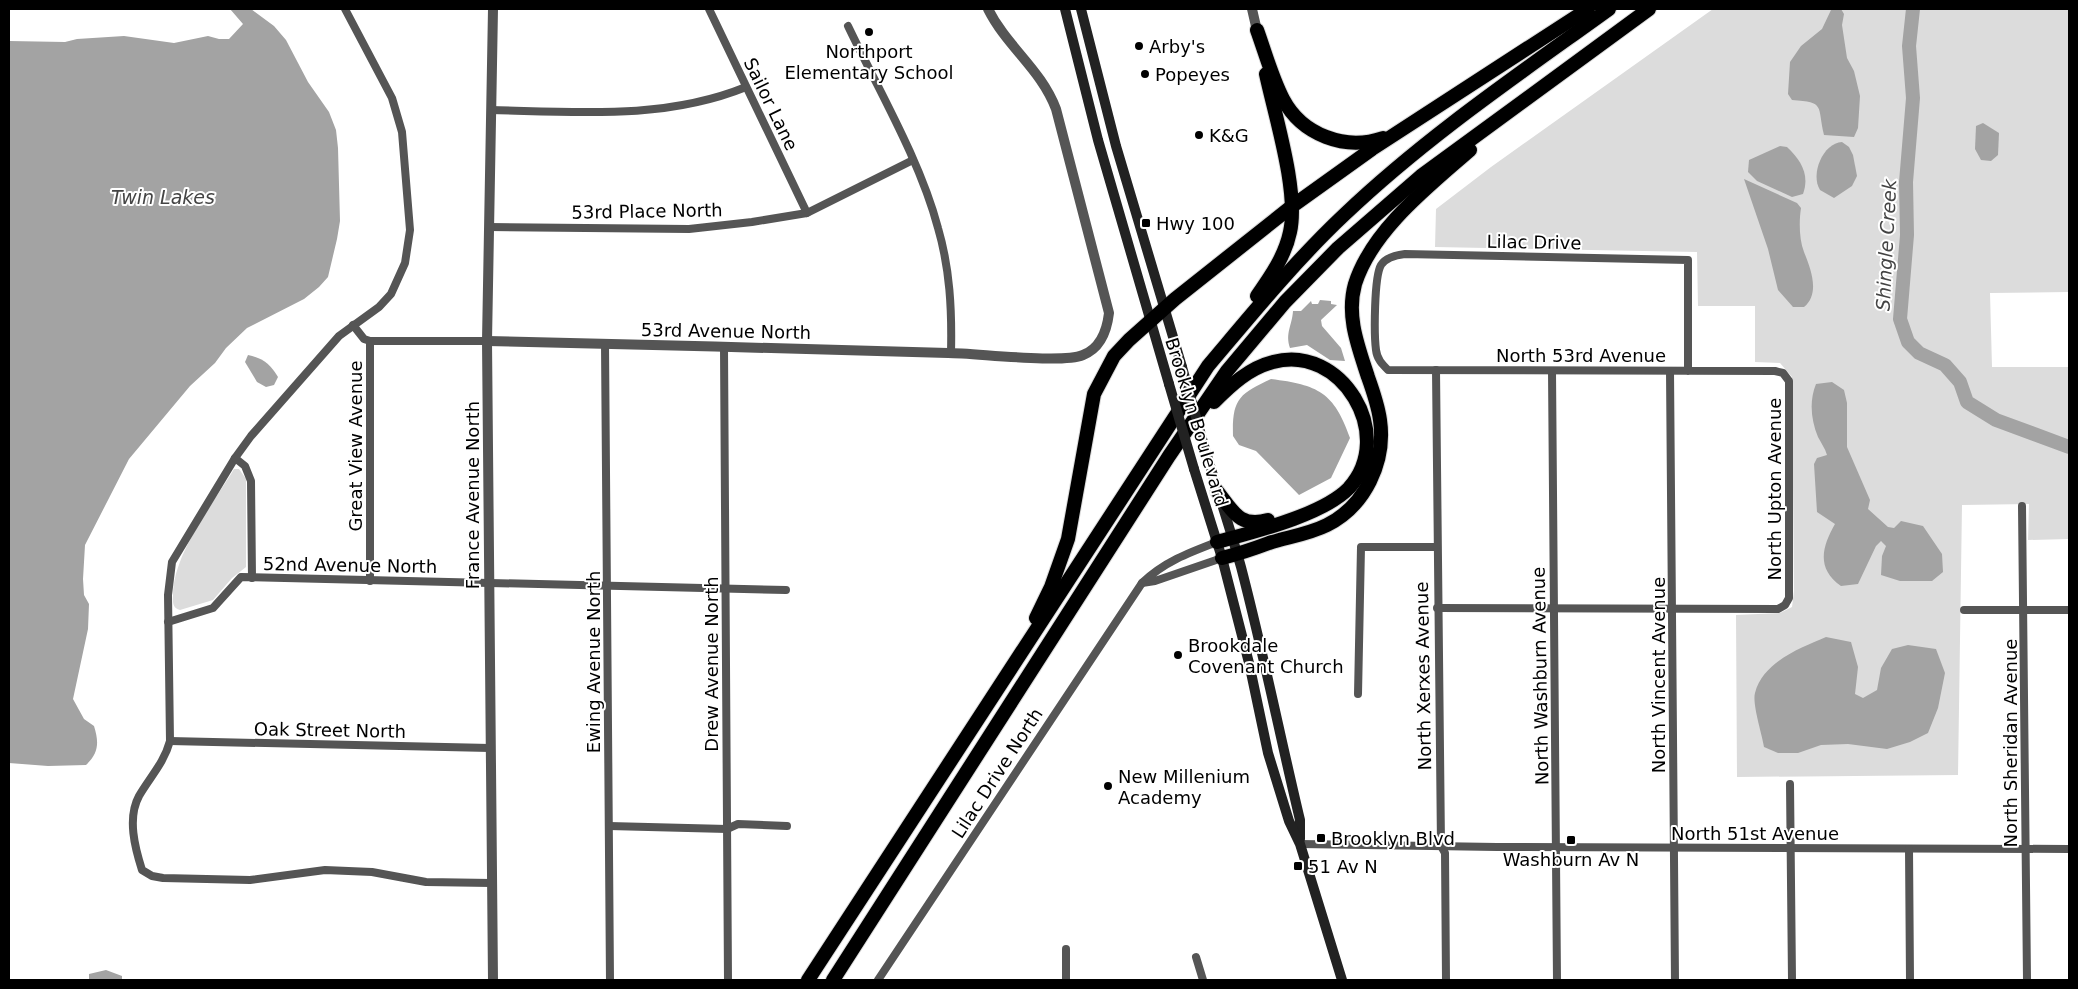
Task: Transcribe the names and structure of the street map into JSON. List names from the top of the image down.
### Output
{
  "streets": {
    "main road": ["Brooklyn Boulevard"],
    "street": [
      "Sailor Lane",
      "53rd Place North",
      "Lilac Drive",
      "53rd Avenue North",
      "North 53rd Avenue",
      "Great View Avenue",
      "North Upton Avenue",
      "France Avenue North",
      "52nd Avenue North",
      "Ewing Avenue North",
      "Drew Avenue North",
      "North Vincent Avenue",
      "North Xerxes Avenue",
      "North Washburn Avenue",
      "Oak Street North",
      "North Sheridan Avenue",
      "Lilac Drive North",
      "North 51st Avenue"
    ]
  },
  "crossings": [
    ["Sailor Lane", "53rd Place North"],
    ["53rd Place North", "France Avenue North"],
    ["Lilac Drive", "North 53rd Avenue"],
    ["53rd Avenue North", "Great View Avenue"],
    ["53rd Avenue North", "France Avenue North"],
    ["53rd Avenue North", "Ewing Avenue North"],
    ["53rd Avenue North", "Drew Avenue North"],
    ["North 53rd Avenue", "North Upton Avenue"],
    ["North 53rd Avenue", "North Vincent Avenue"],
    ["North 53rd Avenue", "North Xerxes Avenue"],
    ["North 53rd Avenue", "North Washburn Avenue"],
    ["Brooklyn Boulevard", "Lilac Drive North"],
    ["Brooklyn Boulevard", "North 51st Avenue"],
    ["Great View Avenue", "52nd Avenue North"],
    ["North Upton Avenue", "North Vincent Avenue"],
    ["France Avenue North", "52nd Avenue North"],
    ["France Avenue North", "Oak Street North"],
    ["52nd Avenue North", "Ewing Avenue North"],
    ["52nd Avenue North", "Drew Avenue North"],
    ["North Vincent Avenue", "North 51st Avenue"],
    ["North Xerxes Avenue", "North 51st Avenue"],
    ["North Washburn Avenue", "North 51st Avenue"],
    ["North Sheridan Avenue", "North 51st Avenue"]
  ],
  "water": ["Twin Lakes", "Shingle Creek"],
  "places": {
    "other": [
      "Northport Elementary School",
      "Arby's",
      "Popeyes",
      "K&G",
      "Brookdale Covenant Church",
      "New Millenium Academy"
    ],
    "transit": [
      "Hwy 100",
      "Brooklyn Blvd",
      "Washburn Av N",
      "51 Av N"
    ]
  }
}
